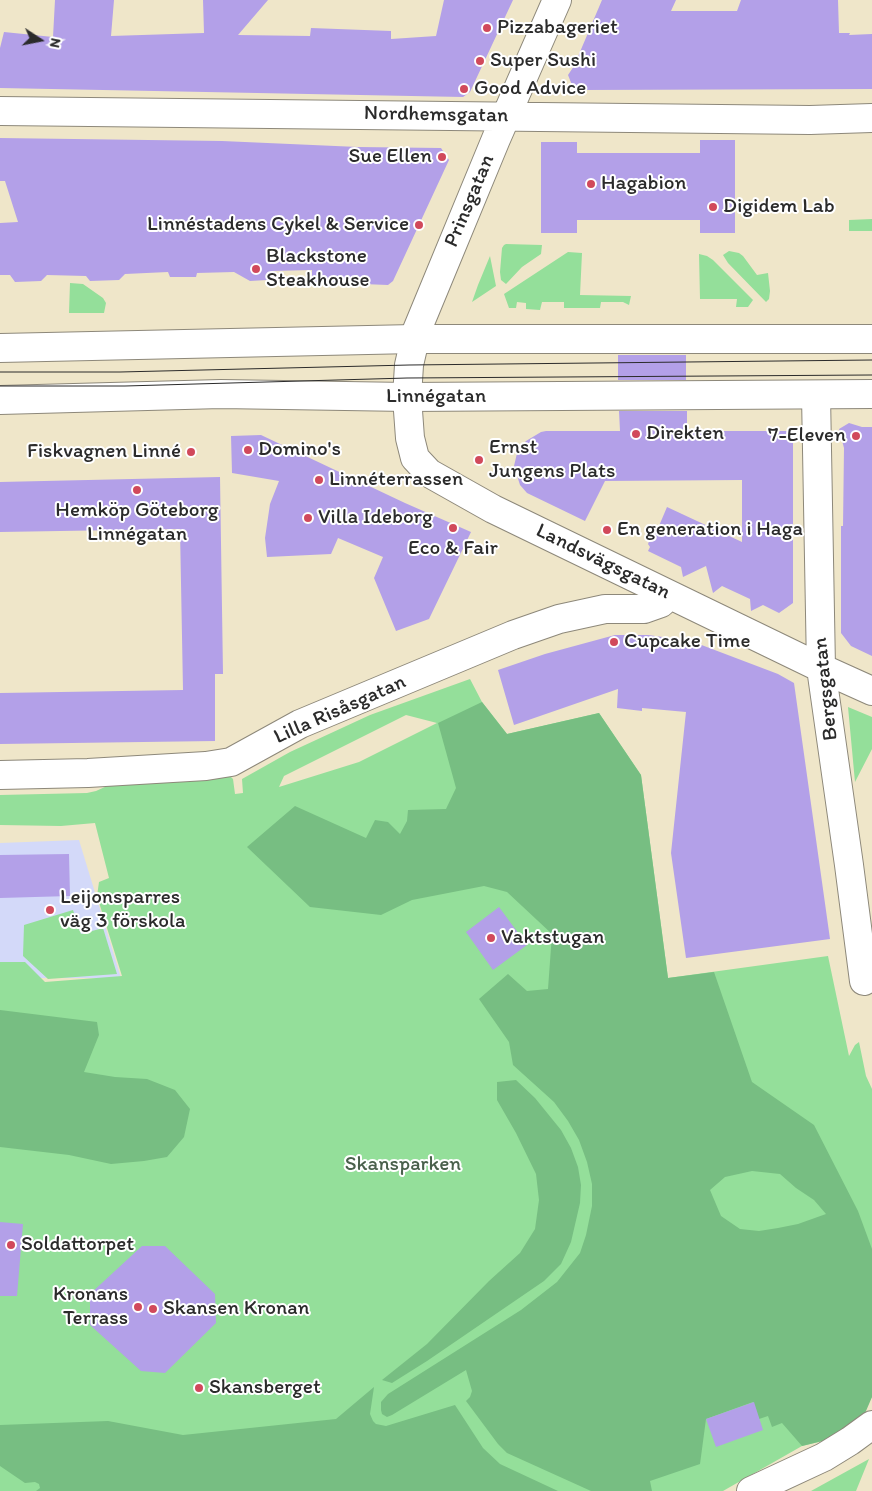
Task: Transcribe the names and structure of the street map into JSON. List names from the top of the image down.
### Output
{
  "streets": {
    "street": [
      "Nordhemsgatan",
      "Prinsgatan",
      "Linnégatan",
      "Landsvägsgatan",
      "Bergsgatan",
      "Lilla Risåsgatan"
    ]
  },
  "crossings": [
    ["Nordhemsgatan", "Prinsgatan"],
    ["Prinsgatan", "Linnégatan"],
    ["Prinsgatan", "Landsvägsgatan"],
    ["Linnégatan", "Landsvägsgatan"],
    ["Linnégatan", "Bergsgatan"],
    ["Landsvägsgatan", "Bergsgatan"],
    ["Landsvägsgatan", "Lilla Risåsgatan"]
  ],
  "parks": ["Skansparken"],
  "places": [
    "Pizzabageriet",
    "Super Sushi",
    "Good Advice",
    "Sue Ellen",
    "Hagabion",
    "Digidem Lab",
    "Linnéstadens Cykel & Service",
    "Blackstone Steakhouse",
    "Direkten",
    "7-Eleven",
    "Domino's",
    "Fiskvagnen Linné",
    "Ernst Jungens Plats",
    "Linnéterrassen",
    "Hemköp Göteborg Linnégatan",
    "Villa Ideborg",
    "Eco & Fair",
    "En generation i Haga",
    "Cupcake Time",
    "Leijonsparres väg 3 förskola",
    "Vaktstugan",
    "Soldattorpet",
    "Kronans Terrass",
    "Skansen Kronan",
    "Skansberget"
  ],
  "north": "right"
}
